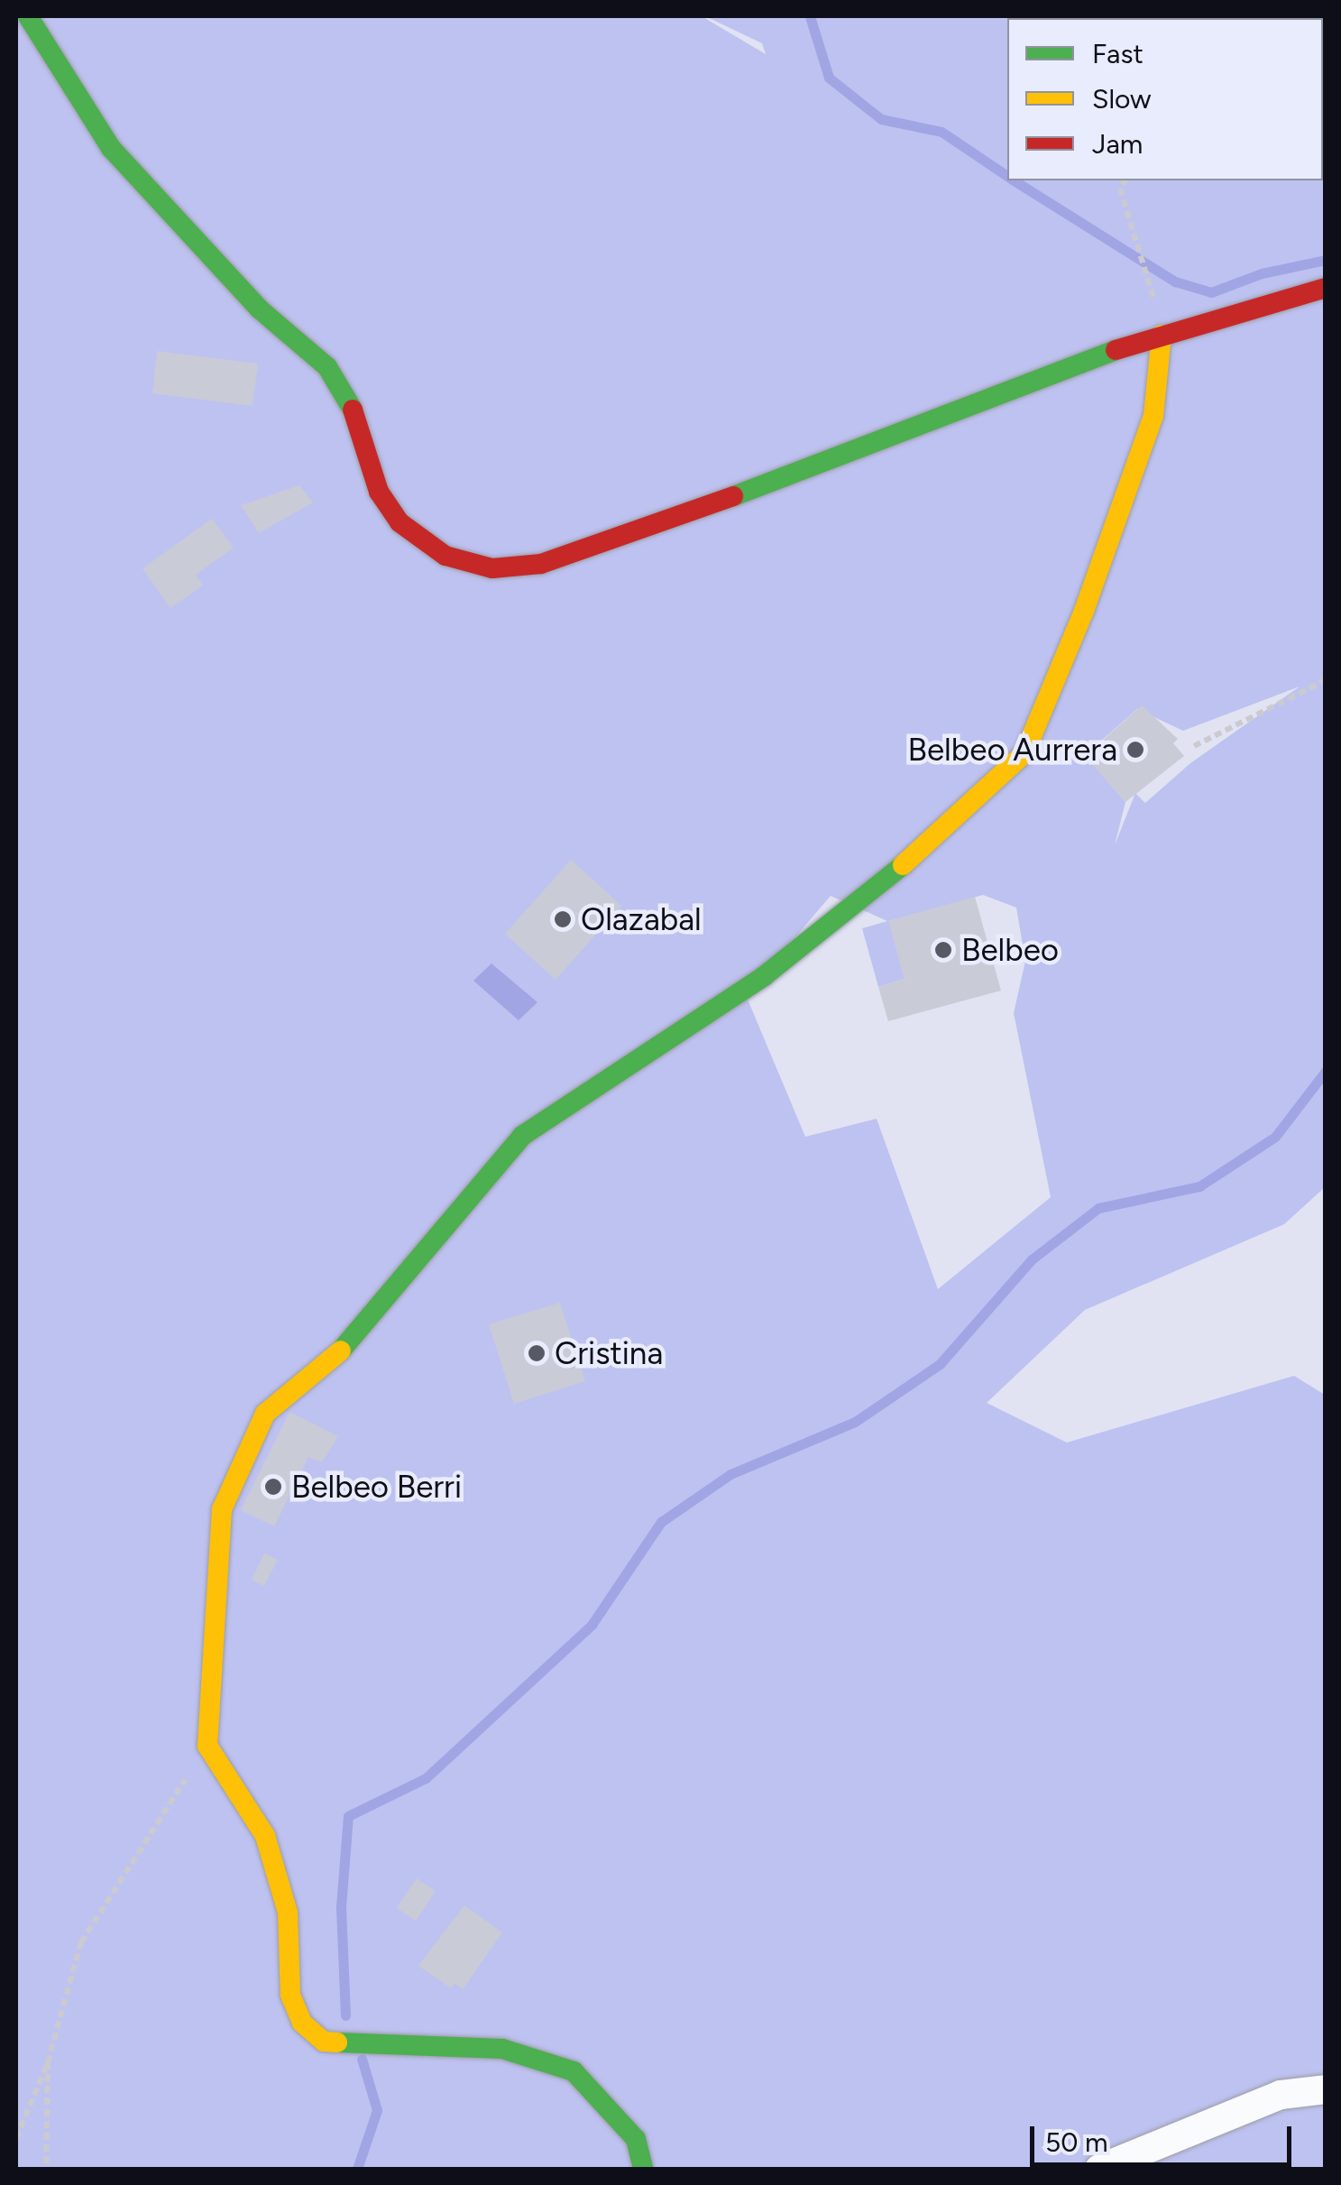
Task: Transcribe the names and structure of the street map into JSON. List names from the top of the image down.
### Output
{
  "places": [
    "Belbeo Aurrera",
    "Olazabal",
    "Belbeo",
    "Cristina",
    "Belbeo Berri"
  ],
  "legend": ["Fast", "Slow", "Jam"],
  "scale_bar": "50 m"
}
